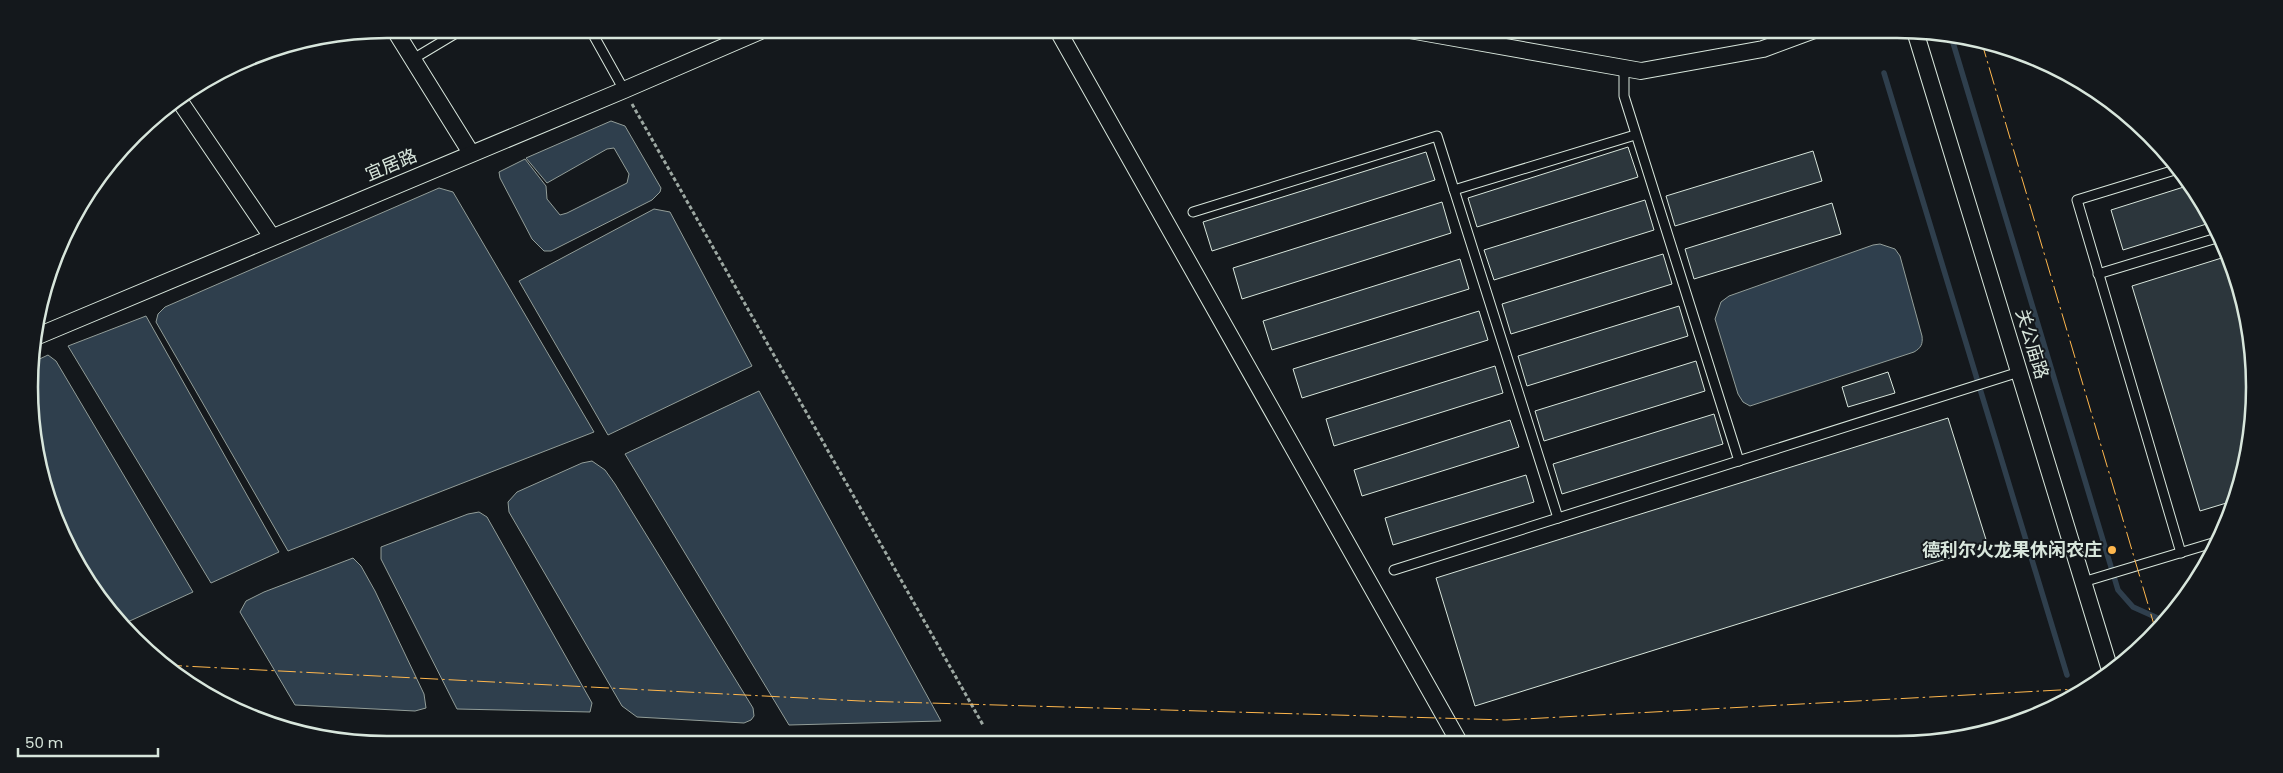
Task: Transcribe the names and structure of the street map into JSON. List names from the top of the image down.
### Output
{
  "streets": {
    "street": ["宜居路", "关公庙路"]
  },
  "places": ["德利尔火龙果休闲农庄"],
  "scale_bar": "50 m"
}
